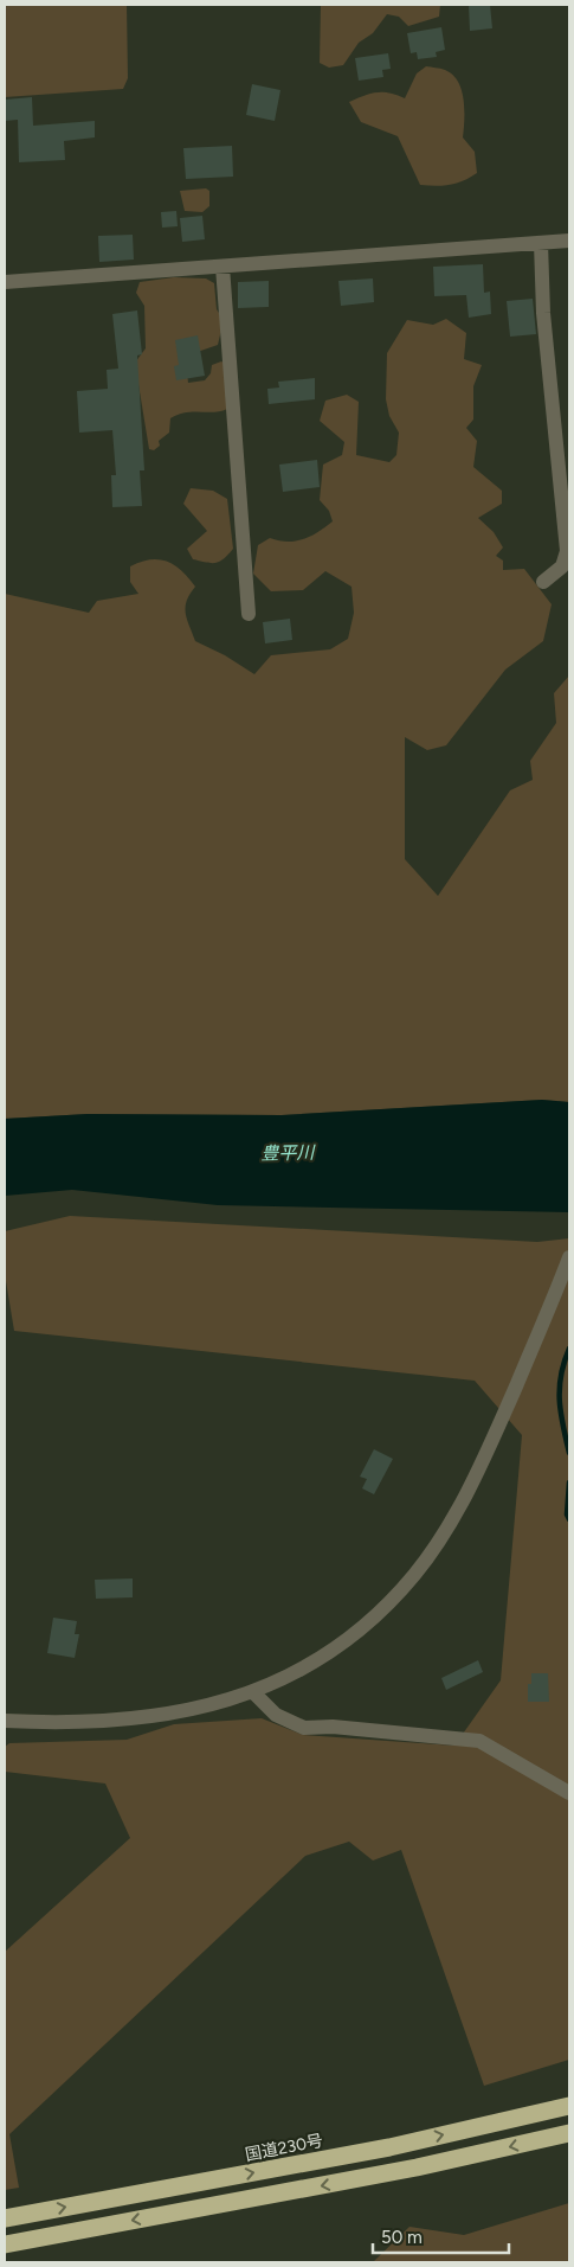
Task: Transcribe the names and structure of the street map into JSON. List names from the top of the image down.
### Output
{
  "streets": {
    "highway": ["国道230号"]
  },
  "water": ["豊平川"],
  "scale_bar": "50 m"
}
